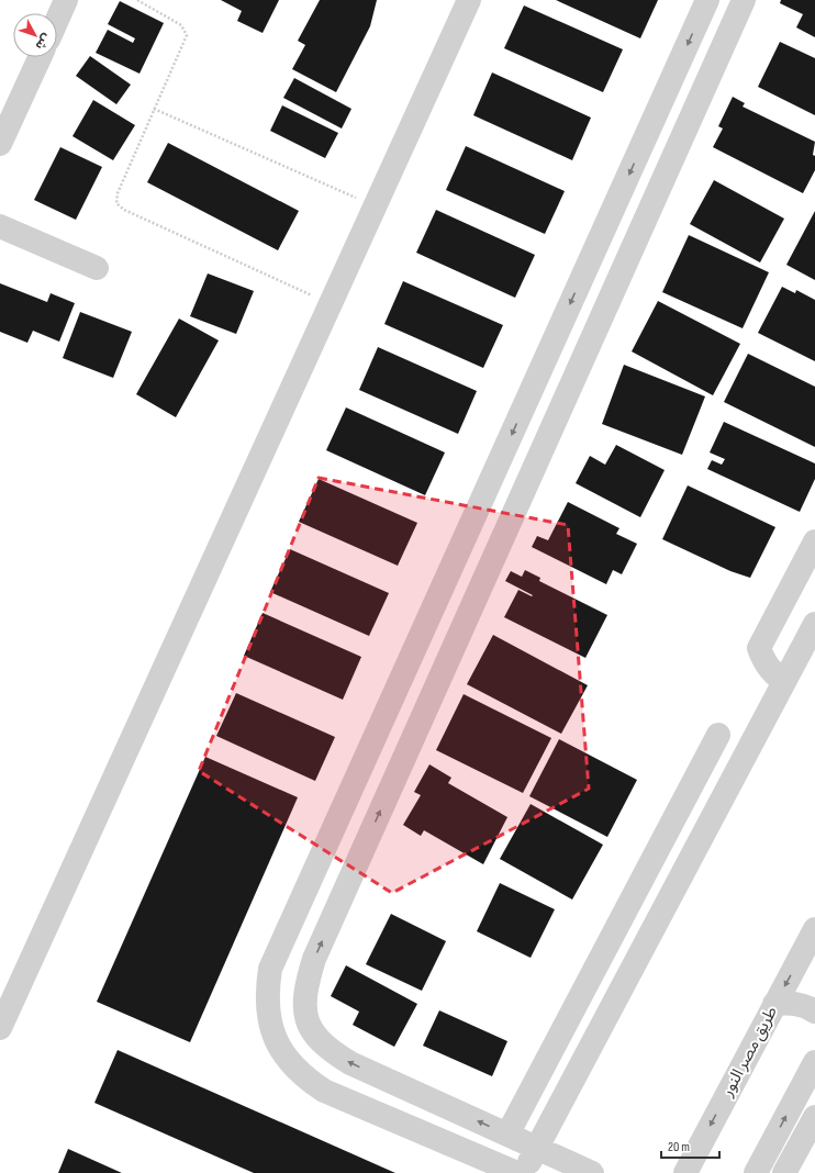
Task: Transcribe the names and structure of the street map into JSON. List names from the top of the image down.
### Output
{
  "streets": {
    "street": ["طريق مصر النور"]
  },
  "scale_bar": "20 m",
  "north": "bottom right"
}
